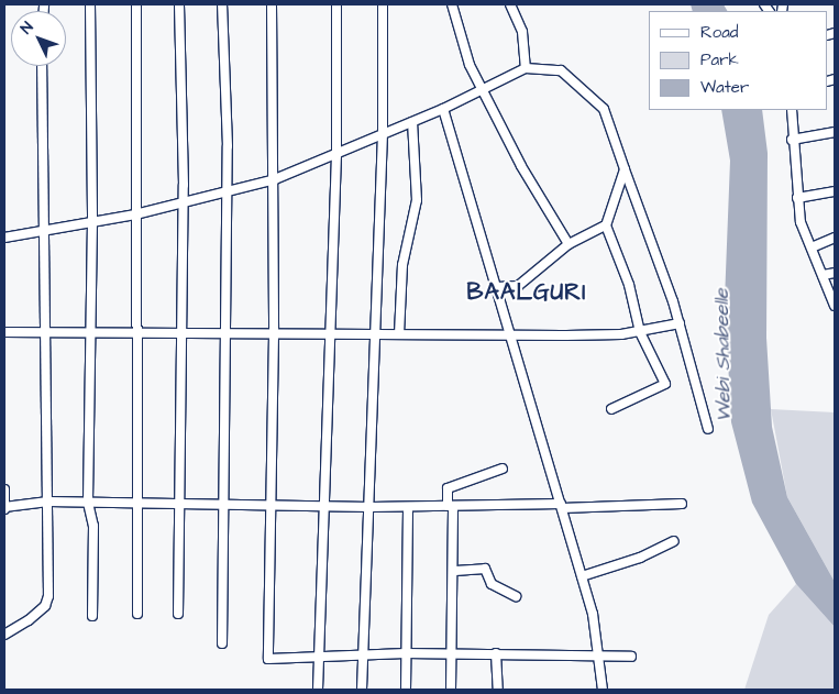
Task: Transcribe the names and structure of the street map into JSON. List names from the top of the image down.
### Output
{
  "districts": ["BAALGURI"],
  "water": ["Webi Shabeelle"],
  "legend": ["Road", "Park", "Water"],
  "north": "top left"
}
